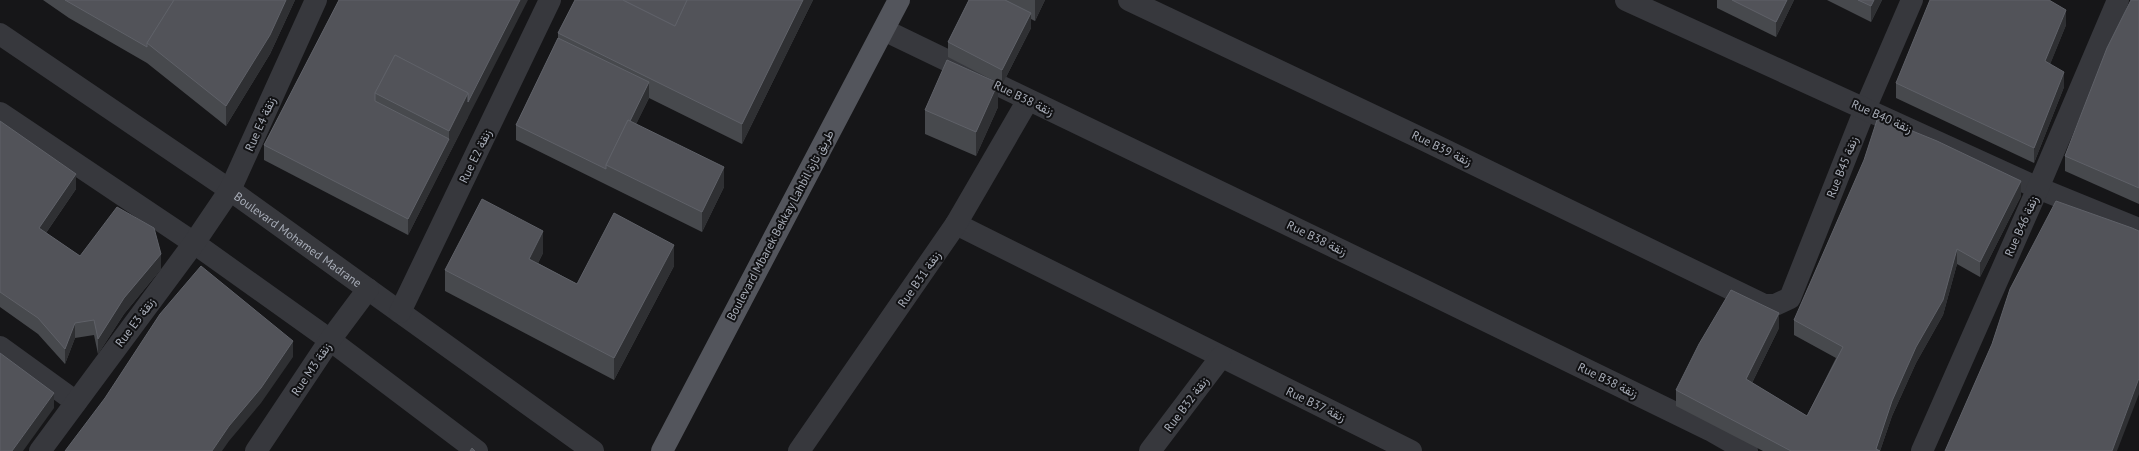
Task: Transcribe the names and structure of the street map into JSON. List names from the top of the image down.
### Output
{
  "streets": {
    "main road": ["Boulevard Mbarek Bekkay Lahbil طريق تازة"],
    "street": [
      "Rue B38 زنقة",
      "Rue B40 زنقة",
      "Rue E4 زنقة",
      "Rue B39 زنقة",
      "Rue E2 زنقة",
      "Rue B45 زنقة",
      "Rue B46 زنقة",
      "Boulevard Mohamed Madrane",
      "Rue B31 زنقة",
      "Rue E3 زنقة",
      "Rue M3 زنقة",
      "Rue B32 زنقة",
      "Rue B37 زنقة"
    ]
  },
  "crossings": [
    ["Rue B38 زنقة", "Boulevard Mbarek Bekkay Lahbil طريق تازة"],
    ["Rue B38 زنقة", "Rue B31 زنقة"],
    ["Rue B40 زنقة", "Rue B45 زنقة"],
    ["Rue B40 زنقة", "Rue B46 زنقة"],
    ["Rue E4 زنقة", "Boulevard Mohamed Madrane"],
    ["Rue E4 زنقة", "Rue E3 زنقة"],
    ["Rue B39 زنقة", "Rue B45 زنقة"],
    ["Rue E2 زنقة", "Boulevard Mohamed Madrane"],
    ["Boulevard Mohamed Madrane", "Rue M3 زنقة"],
    ["Rue B31 زنقة", "Rue B37 زنقة"],
    ["Rue B32 زنقة", "Rue B37 زنقة"]
  ]
}
